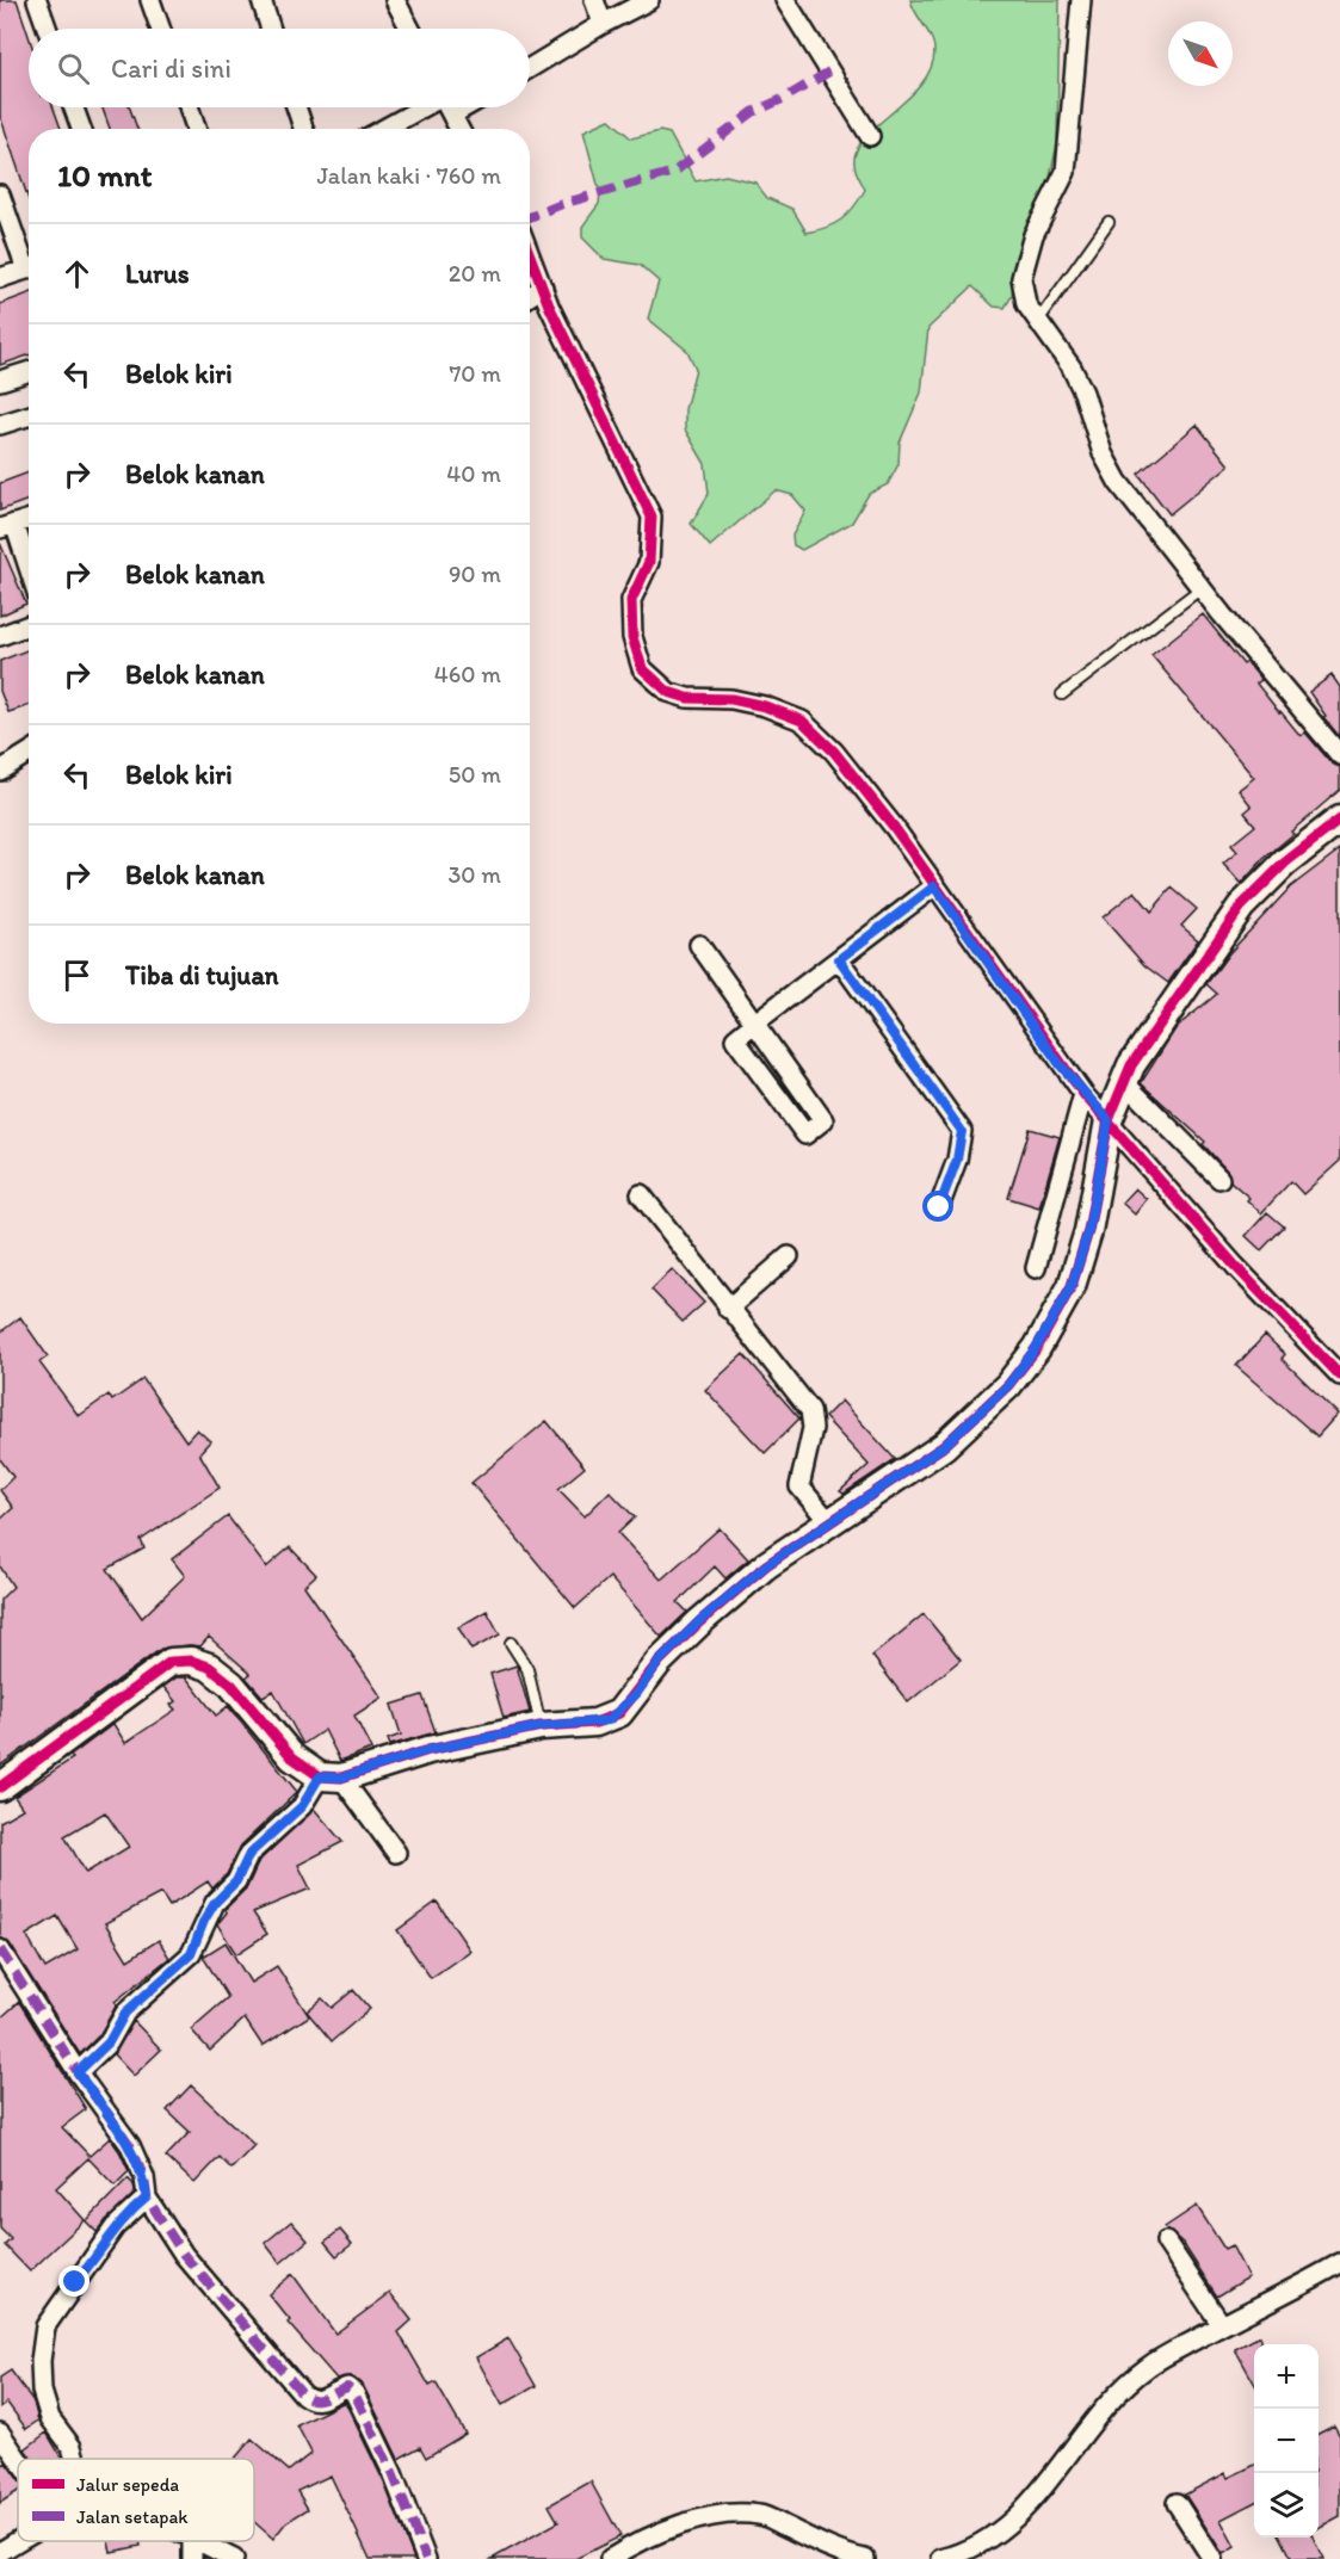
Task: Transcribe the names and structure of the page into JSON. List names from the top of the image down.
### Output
{
  "legend": ["Jalur sepeda", "Jalan setapak"],
  "north": "bottom right",
  "page": {
    "search": "Cari di sini",
    "heading": ["10 mnt", "Jalan kaki · 760 m"],
    "list": [
      ["Lurus", "20 m"],
      ["Belok kiri", "70 m"],
      ["Belok kanan", "40 m"],
      ["Belok kanan", "90 m"],
      ["Belok kanan", "460 m"],
      ["Belok kiri", "50 m"],
      ["Belok kanan", "30 m"],
      "Tiba di tujuan"
    ],
    "map_buttons": ["+", "−"]
  }
}
